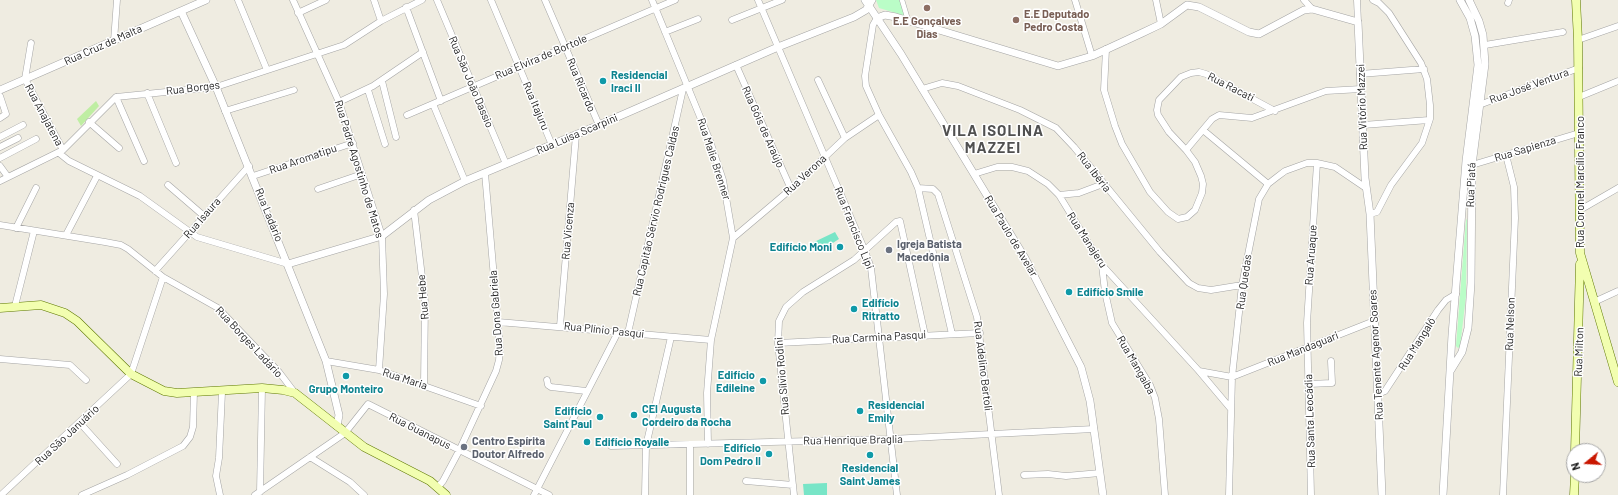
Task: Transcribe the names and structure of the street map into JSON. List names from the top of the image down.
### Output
{
  "streets": {
    "main road": ["Rua Coronel Marcílio Franco", "Rua Milton"],
    "street": [
      "Rua Cruz de Malta",
      "Rua Elvira de Bortole",
      "Rua São João Dassio",
      "Rua Ricardo",
      "Rua José Ventura",
      "Rua Racati",
      "Rua Borges",
      "Rua Itajuru",
      "Rua Vitório Mazzei",
      "Rua Anajatena",
      "Rua Góis de Araújo",
      "Rua Luísa Scarpini",
      "Rua Sapienza",
      "Rua Aromatipu",
      "Rua Malie Brenner",
      "Rua Padre Agostinho de Matos",
      "Rua Ibéria",
      "Rua Verona",
      "Rua Piatá",
      "Rua Capitão Sérvio Rodrigues Caldas",
      "Rua Ladário",
      "Rua Isaura",
      "Rua Francisco Lipi",
      "Rua Vicenza",
      "Rua Paulo de Avelar",
      "Rua Manajeru",
      "Rua Aruaque",
      "Rua Quedas",
      "Rua Hebe",
      "Rua Dona Gabriela",
      "Rua Nelson",
      "Rua Plínio Pasqui",
      "Rua Carmina Pasqui",
      "Rua Borges Ladário",
      "Rua Mangalô",
      "Rua Mandaguari",
      "Rua Tenente Agenor Soares",
      "Rua Mangaíba",
      "Rua Adelino Bertoli",
      "Rua Sílvio Rodini",
      "Rua Maria",
      "Rua Santa Leocádia",
      "Rua Guanapus",
      "Rua São Januário",
      "Rua Henrique Braglia"
    ]
  },
  "crossings": [
    ["Rua Cruz de Malta", "Rua Anajatena"],
    ["Rua Cruz de Malta", "Rua Ladário"],
    ["Rua Elvira de Bortole", "Rua São João Dassio"],
    ["Rua Elvira de Bortole", "Rua Ricardo"],
    ["Rua Elvira de Bortole", "Rua Itajuru"],
    ["Rua Elvira de Bortole", "Rua Malie Brenner"],
    ["Rua São João Dassio", "Rua Luísa Scarpini"],
    ["Rua Ricardo", "Rua Luísa Scarpini"],
    ["Rua José Ventura", "Rua Coronel Marcílio Franco"],
    ["Rua José Ventura", "Rua Piatá"],
    ["Rua Borges", "Rua Padre Agostinho de Matos"],
    ["Rua Borges", "Rua Ladário"],
    ["Rua Itajuru", "Rua Luísa Scarpini"],
    ["Rua Vitório Mazzei", "Rua Quedas"],
    ["Rua Vitório Mazzei", "Rua Tenente Agenor Soares"],
    ["Rua Góis de Araújo", "Rua Luísa Scarpini"],
    ["Rua Góis de Araújo", "Rua Verona"],
    ["Rua Luísa Scarpini", "Rua Malie Brenner"],
    ["Rua Luísa Scarpini", "Rua Padre Agostinho de Matos"],
    ["Rua Luísa Scarpini", "Rua Capitão Sérvio Rodrigues Caldas"],
    ["Rua Luísa Scarpini", "Rua Ladário"],
    ["Rua Luísa Scarpini", "Rua Francisco Lipi"],
    ["Rua Luísa Scarpini", "Rua Vicenza"],
    ["Rua Luísa Scarpini", "Rua Paulo de Avelar"],
    ["Rua Luísa Scarpini", "Rua Hebe"],
    ["Rua Luísa Scarpini", "Rua Dona Gabriela"],
    ["Rua Sapienza", "Rua Coronel Marcílio Franco"],
    ["Rua Sapienza", "Rua Piatá"],
    ["Rua Sapienza", "Rua Nelson"],
    ["Rua Aromatipu", "Rua Padre Agostinho de Matos"],
    ["Rua Aromatipu", "Rua Ladário"],
    ["Rua Malie Brenner", "Rua Verona"],
    ["Rua Malie Brenner", "Rua Capitão Sérvio Rodrigues Caldas"],
    ["Rua Malie Brenner", "Rua Plínio Pasqui"],
    ["Rua Malie Brenner", "Rua Henrique Braglia"],
    ["Rua Padre Agostinho de Matos", "Rua Maria"],
    ["Rua Ibéria", "Rua Paulo de Avelar"],
    ["Rua Ibéria", "Rua Quedas"],
    ["Rua Verona", "Rua Francisco Lipi"],
    ["Rua Coronel Marcílio Franco", "Rua Milton"],
    ["Rua Piatá", "Rua Mangalô"],
    ["Rua Capitão Sérvio Rodrigues Caldas", "Rua Plínio Pasqui"],
    ["Rua Ladário", "Rua Isaura"],
    ["Rua Ladário", "Rua Maria"],
    ["Rua Isaura", "Rua Borges Ladário"],
    ["Rua Francisco Lipi", "Rua Carmina Pasqui"],
    ["Rua Francisco Lipi", "Rua Sílvio Rodini"],
    ["Rua Francisco Lipi", "Rua Henrique Braglia"],
    ["Rua Vicenza", "Rua Plínio Pasqui"],
    ["Rua Paulo de Avelar", "Rua Manajeru"],
    ["Rua Paulo de Avelar", "Rua Henrique Braglia"],
    ["Rua Manajeru", "Rua Quedas"],
    ["Rua Manajeru", "Rua Mangaíba"],
    ["Rua Aruaque", "Rua Quedas"],
    ["Rua Aruaque", "Rua Mandaguari"],
    ["Rua Aruaque", "Rua Santa Leocádia"],
    ["Rua Quedas", "Rua Mandaguari"],
    ["Rua Hebe", "Rua Maria"],
    ["Rua Dona Gabriela", "Rua Plínio Pasqui"],
    ["Rua Dona Gabriela", "Rua Maria"],
    ["Rua Dona Gabriela", "Rua Guanapus"],
    ["Rua Carmina Pasqui", "Rua Adelino Bertoli"],
    ["Rua Carmina Pasqui", "Rua Sílvio Rodini"],
    ["Rua Mangalô", "Rua Tenente Agenor Soares"],
    ["Rua Mandaguari", "Rua Tenente Agenor Soares"],
    ["Rua Mandaguari", "Rua Santa Leocádia"],
    ["Rua Adelino Bertoli", "Rua Henrique Braglia"],
    ["Rua Sílvio Rodini", "Rua Henrique Braglia"]
  ],
  "districts": ["VILA ISOLINA MAZZEI"],
  "places": [
    "E.E Gonçalves Dias",
    "E.E Deputado Pedro Costa",
    "Residencial Iraci II",
    "Edifício Moni",
    "Igreja Batista Macedônia",
    "Edifício Smile",
    "Edifício Ritratto",
    "Grupo Monteiro",
    "Edifício Edileine",
    "Residencial Emily",
    "CEI Augusta Cordeiro da Rocha",
    "Edifício Saint Paul",
    "Edifício Royalle",
    "Centro Espírita Doutor Alfredo",
    "Edifício Dom Pedro II",
    "Residencial Saint James"
  ],
  "north": "left"
}
